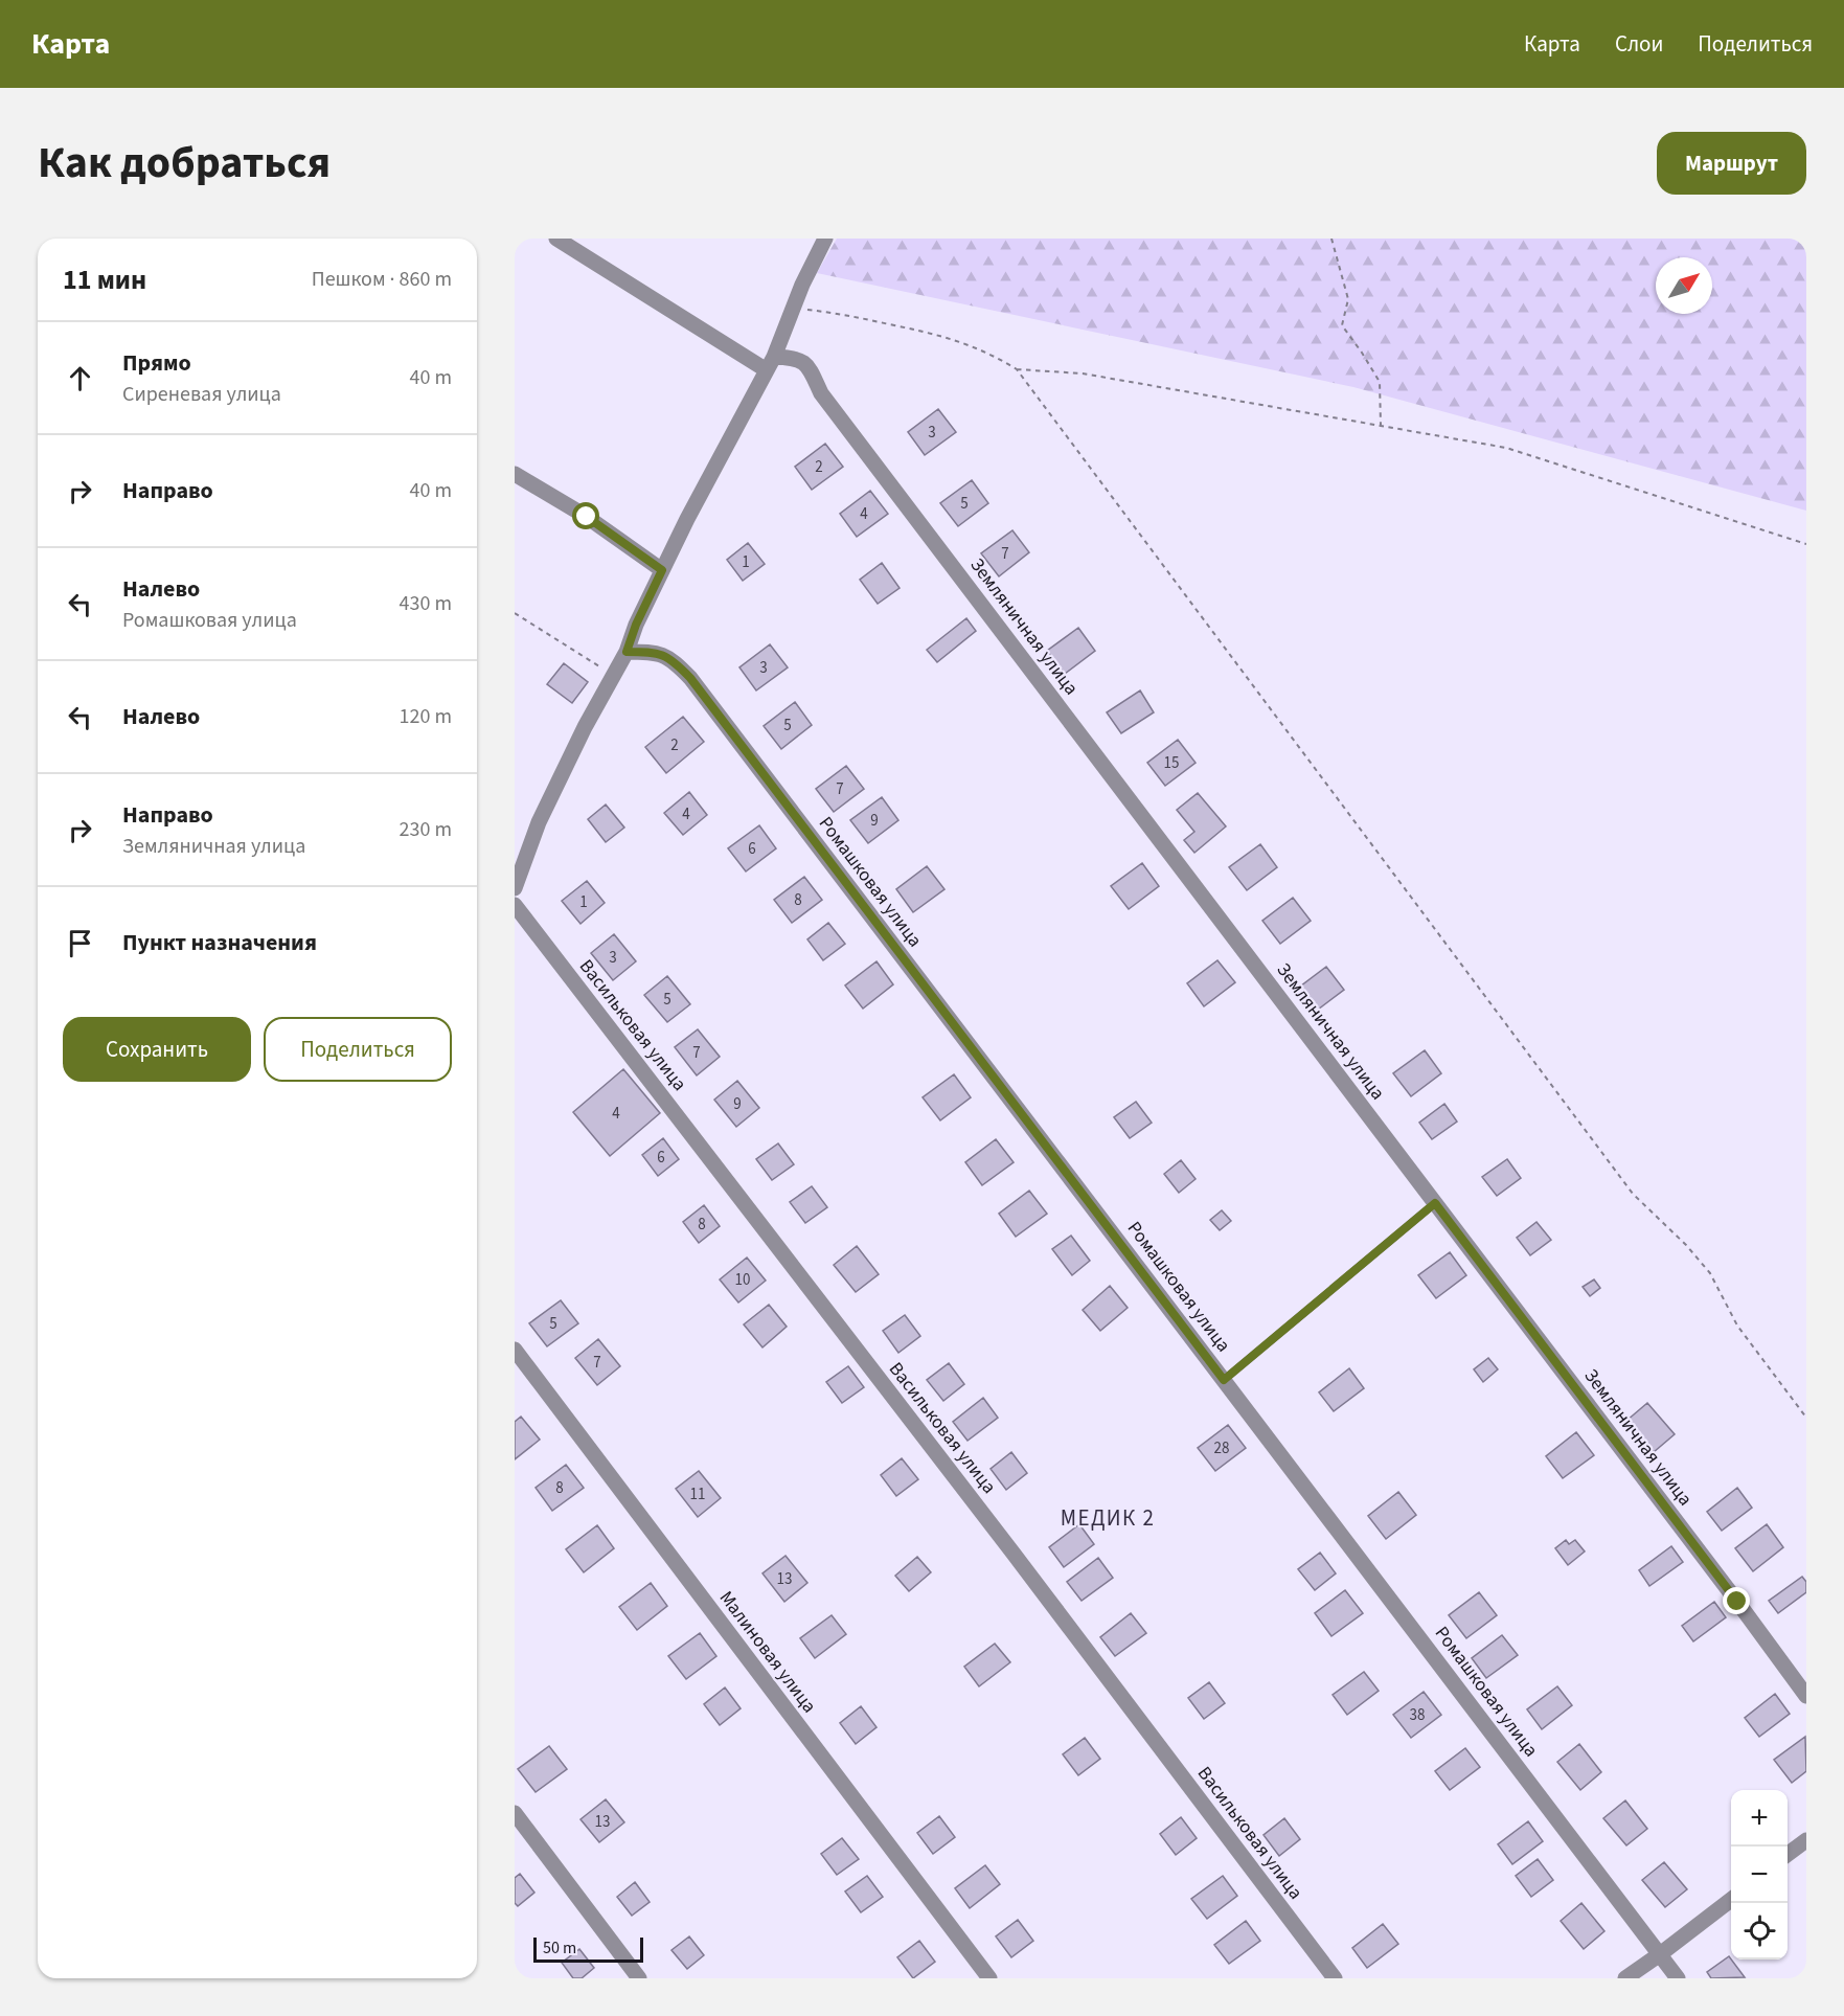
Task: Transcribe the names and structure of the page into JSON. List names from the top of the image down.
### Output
{
  "streets": {
    "street": [
      "Земляничная улица",
      "Ромашковая улица",
      "Васильковая улица",
      "Малиновая улица"
    ]
  },
  "districts": ["МЕДИК 2"],
  "house_numbers": [
    "3",
    "2",
    "5",
    "4",
    "7",
    "1",
    "3",
    "5",
    "2",
    "15",
    "7",
    "4",
    "9",
    "6",
    "8",
    "1",
    "3",
    "5",
    "7",
    "9",
    "4",
    "6",
    "8",
    "10",
    "5",
    "7",
    "28",
    "8",
    "11",
    "13",
    "38",
    "13"
  ],
  "scale_bar": "50 m",
  "north": "top right",
  "page": {
    "header": "Карта",
    "nav": ["Карта", "Слои", "Поделиться"],
    "title": "Как добраться",
    "buttons": [
      "Маршрут",
      ["Сохранить", "Поделиться"]
    ],
    "heading": ["11 мин", "Пешком · 860 m"],
    "list": [
      ["Прямо", "Сиреневая улица", "40 m"],
      ["Направо", "40 m"],
      ["Налево", "Ромашковая улица", "430 m"],
      ["Налево", "120 m"],
      ["Направо", "Земляничная улица", "230 m"],
      "Пункт назначения"
    ],
    "map_buttons": ["+", "−"],
    "scale": "50 m"
  }
}
